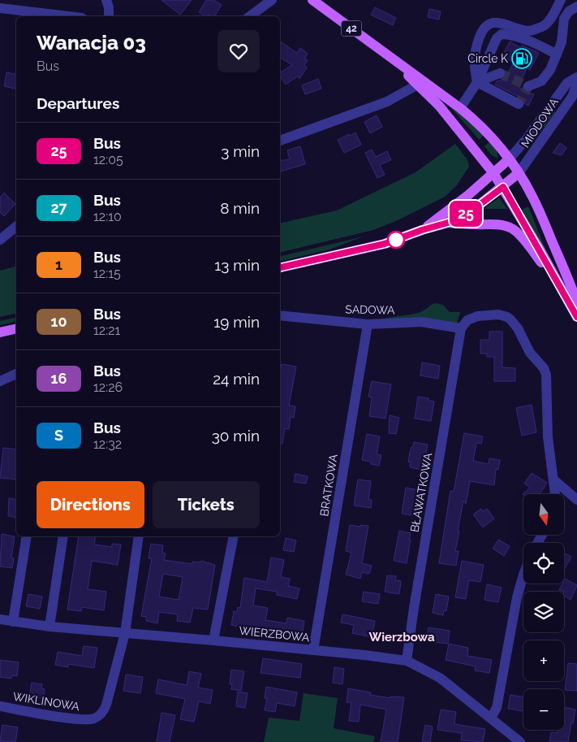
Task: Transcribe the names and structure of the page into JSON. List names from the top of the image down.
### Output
{
  "streets": {
    "main road": ["42"],
    "street": [
      "MIODOWA",
      "SADOWA",
      "BRATKOWA",
      "BŁAWATKOWA",
      "WIERZBOWA",
      "WIKLINOWA"
    ]
  },
  "crossings": [
    ["42", "MIODOWA"],
    ["SADOWA", "BRATKOWA"],
    ["SADOWA", "BŁAWATKOWA"],
    ["BRATKOWA", "WIERZBOWA"],
    ["BŁAWATKOWA", "WIERZBOWA"],
    ["WIERZBOWA", "WIKLINOWA"]
  ],
  "districts": ["Wierzbowa"],
  "places": {
    "fuel station": ["Circle K"]
  },
  "lines": ["bus line 25"],
  "north": "bottom",
  "page": {
    "on_map": "25",
    "heading": [
      ["Wanacja 03", "Bus"],
      "Departures"
    ],
    "list": [
      {
        "mark": "25",
        "name": "Bus",
        "note": "12:05",
        "value": "3 min"
      },
      {
        "mark": "27",
        "name": "Bus",
        "note": "12:10",
        "value": "8 min"
      },
      {
        "mark": "1",
        "name": "Bus",
        "note": "12:15",
        "value": "13 min"
      },
      {
        "mark": "10",
        "name": "Bus",
        "note": "12:21",
        "value": "19 min"
      },
      {
        "mark": "16",
        "name": "Bus",
        "note": "12:26",
        "value": "24 min"
      },
      {
        "mark": "S",
        "name": "Bus",
        "note": "12:32",
        "value": "30 min"
      }
    ],
    "buttons": ["Directions", "Tickets"],
    "map_buttons": ["+", "−"]
  }
}
